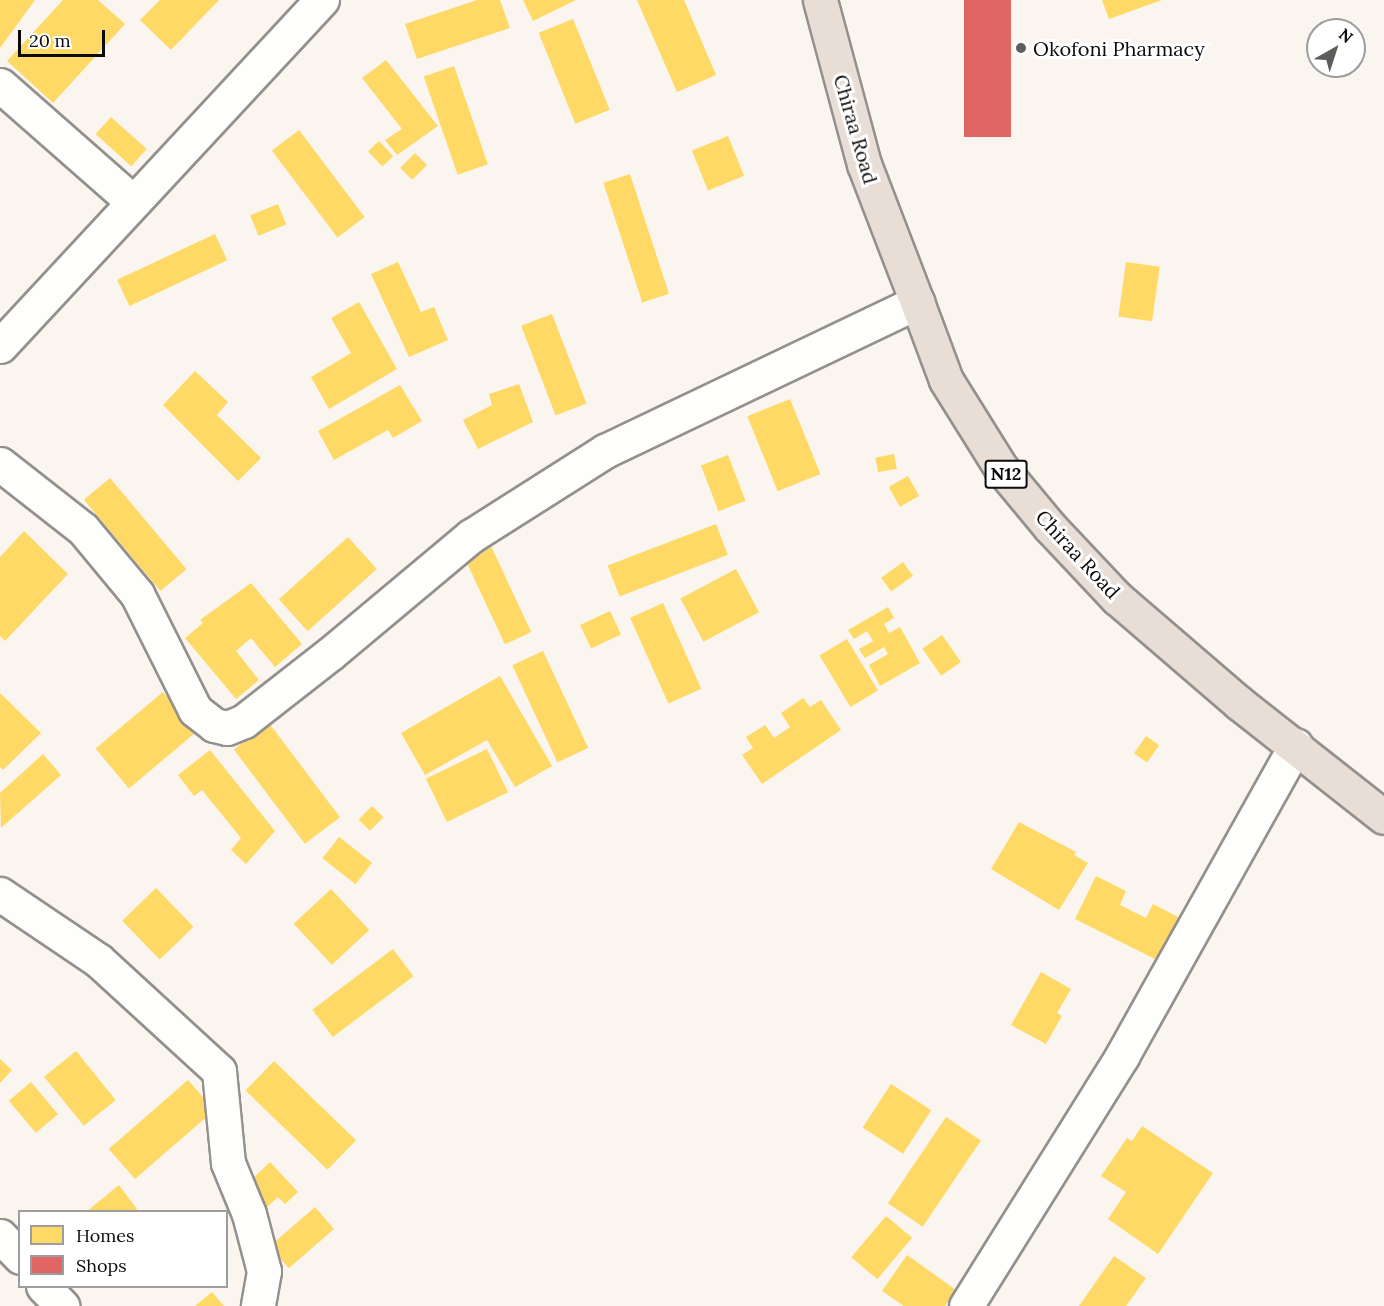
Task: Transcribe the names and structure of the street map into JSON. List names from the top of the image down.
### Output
{
  "streets": {
    "highway": ["Chiraa Road", "N12"]
  },
  "places": ["Okofoni Pharmacy"],
  "legend": ["Homes", "Shops"],
  "scale_bar": "20 m",
  "north": "top right"
}
